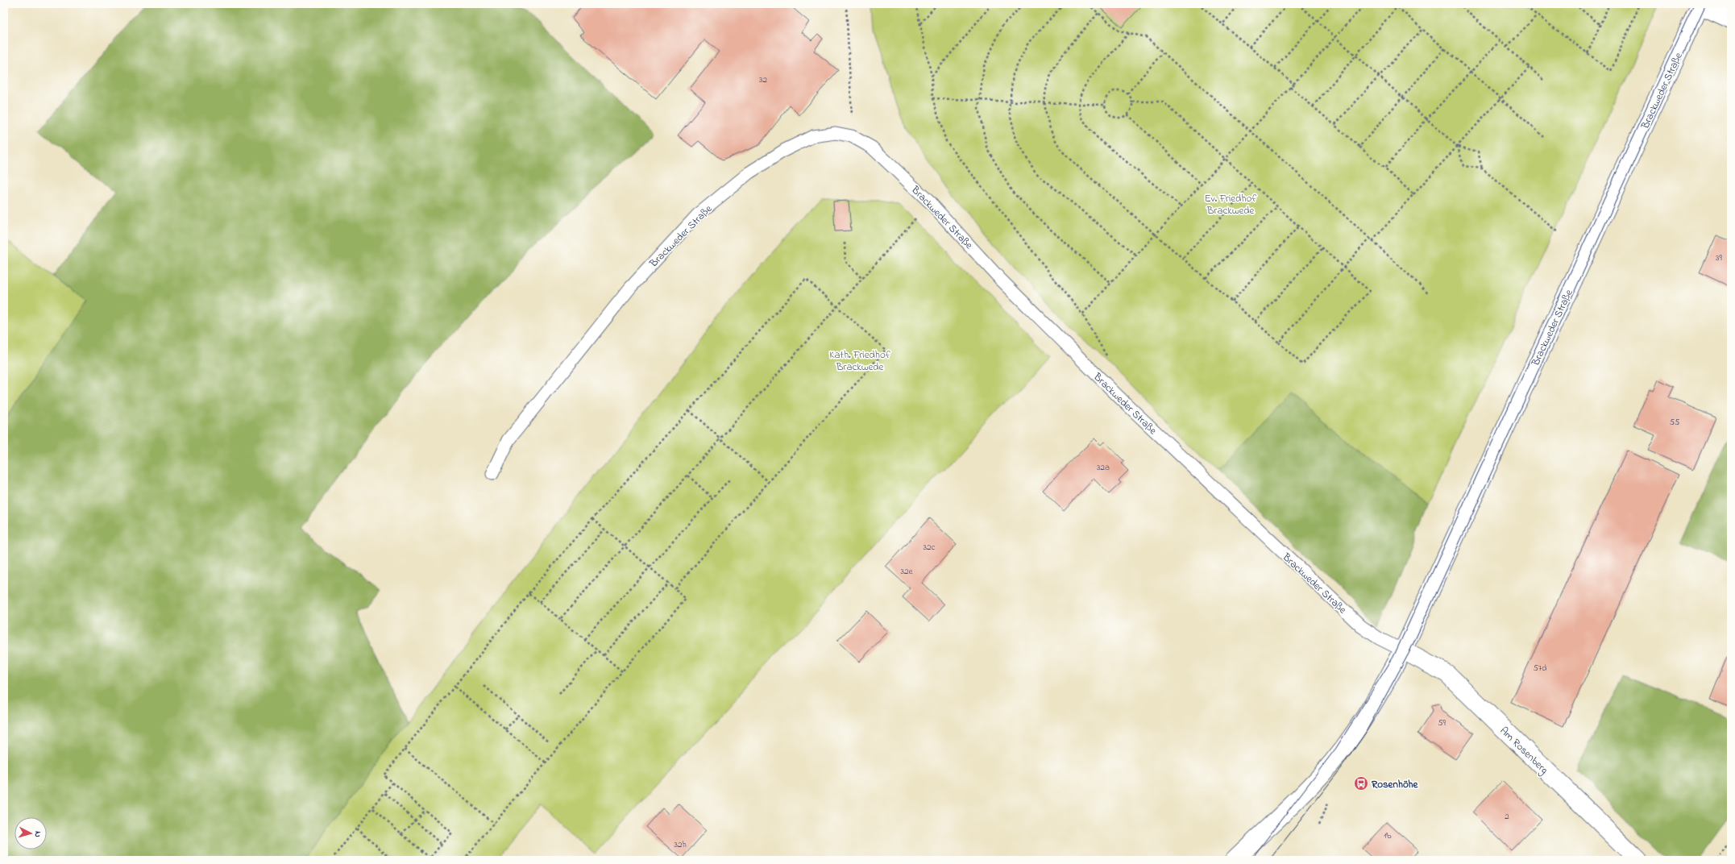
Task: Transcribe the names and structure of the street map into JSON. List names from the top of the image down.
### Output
{
  "streets": {
    "street": ["Brackweder Straße", "Am Rosenberg"]
  },
  "crossings": [
    ["Brackweder Straße", "Am Rosenberg"]
  ],
  "parks": ["Ev. Friedhof Brackwede", "Kath. Friedhof Brackwede"],
  "places": {
    "bus stop": ["Rosenhöhe"]
  },
  "house_numbers": [
    "32",
    "39",
    "55",
    "32a",
    "32c",
    "32e",
    "57d",
    "59",
    "2",
    "1b",
    "32h"
  ],
  "north": "right"
}
